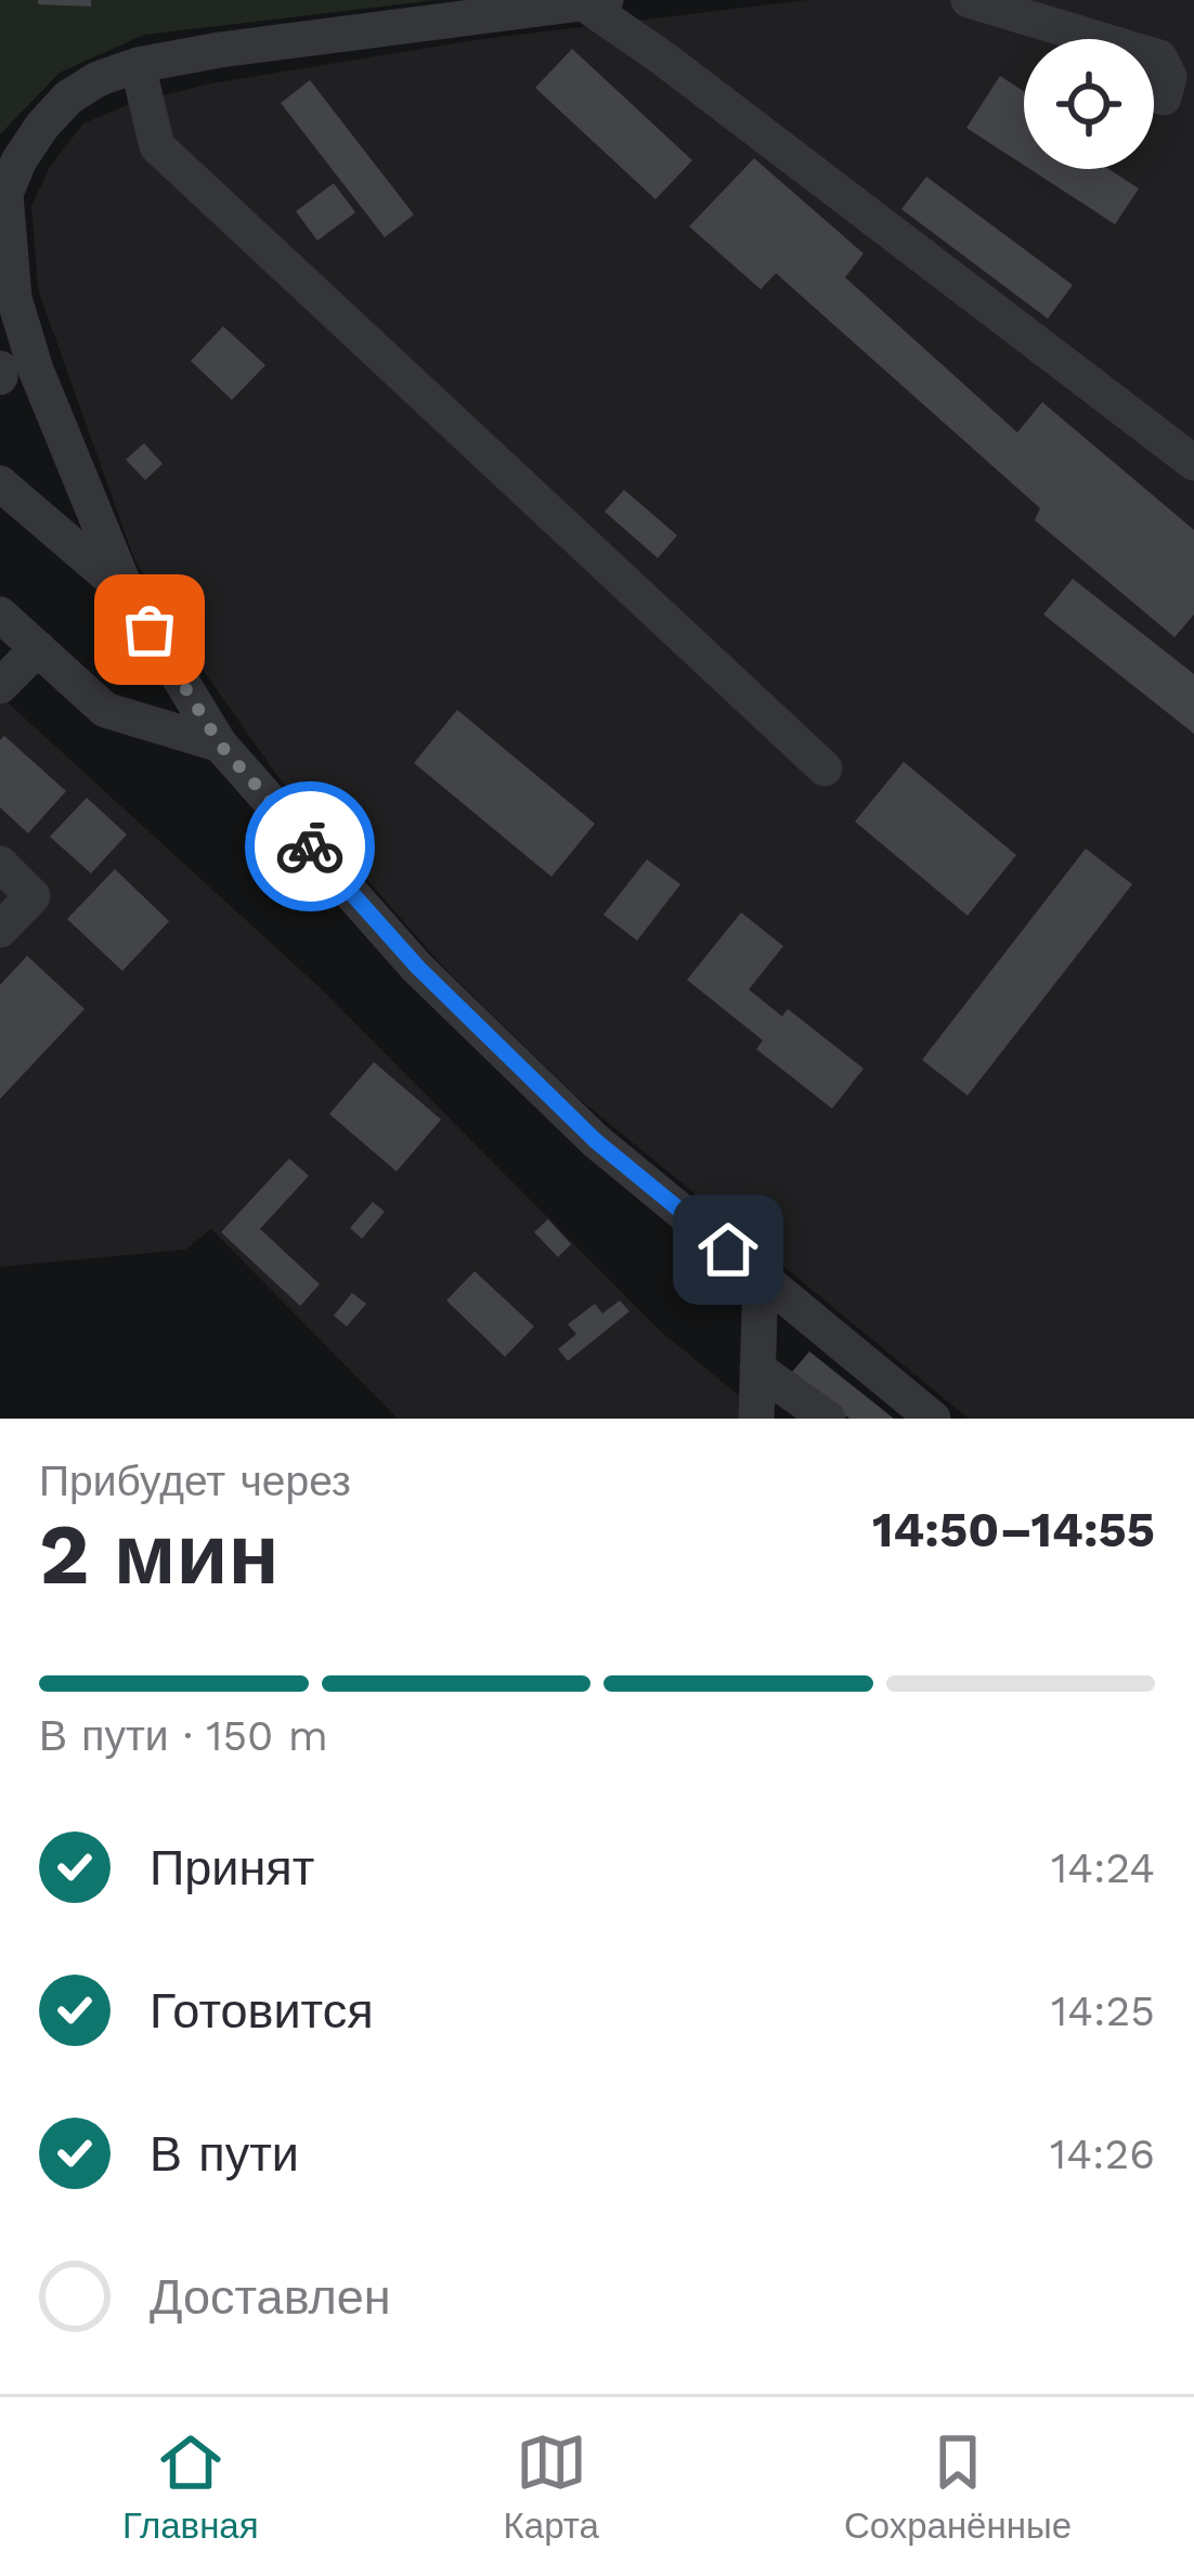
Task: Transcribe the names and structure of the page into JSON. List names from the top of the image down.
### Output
{
  "page": {
    "heading": ["2 мин", "Прибудет через", "14:50–14:55"],
    "bar": "В пути · 150 m",
    "list": [
      ["Принят", "14:24"],
      ["Готовится", "14:25"],
      ["В пути", "14:26"],
      "Доставлен"
    ],
    "tabs": ["Главная", "Карта", "Сохранённые"]
  }
}
